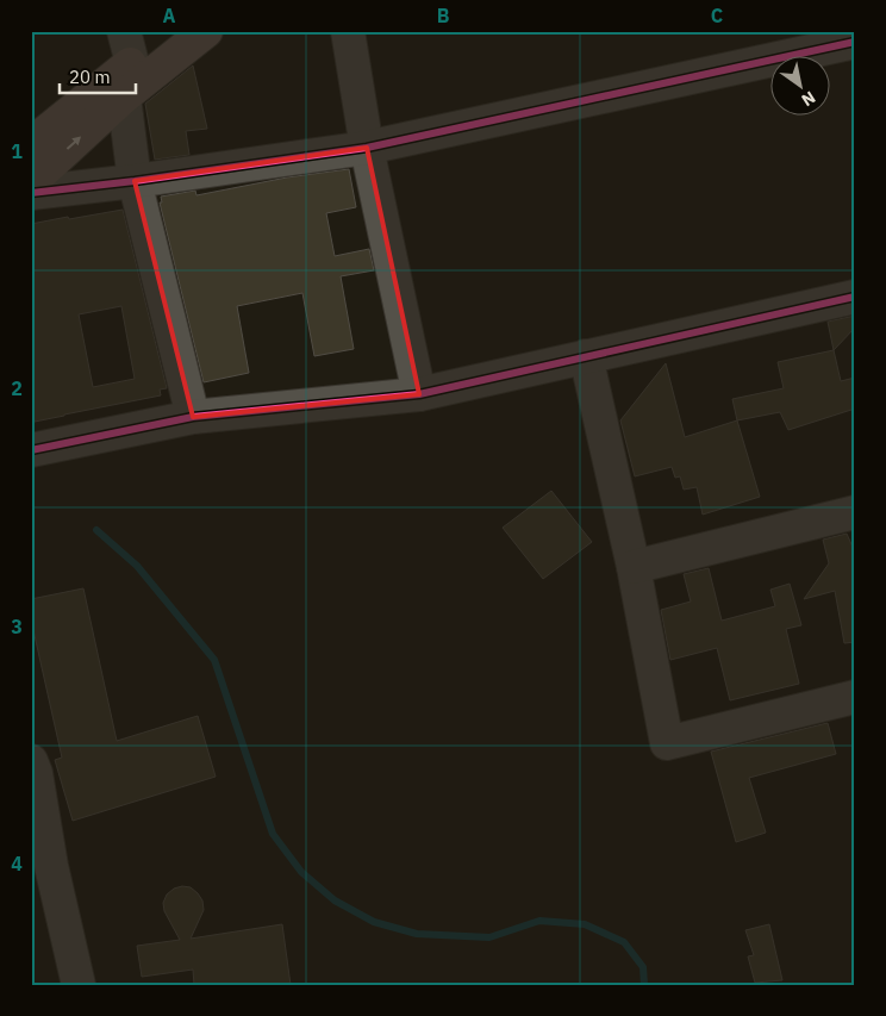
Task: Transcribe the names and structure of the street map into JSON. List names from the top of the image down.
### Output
{
  "scale_bar": "20 m",
  "north": "bottom right",
  "grid": {
    "columns": ["A", "B", "C"],
    "rows": [
      "1",
      "2",
      "3",
      "4"
    ]
  }
}
